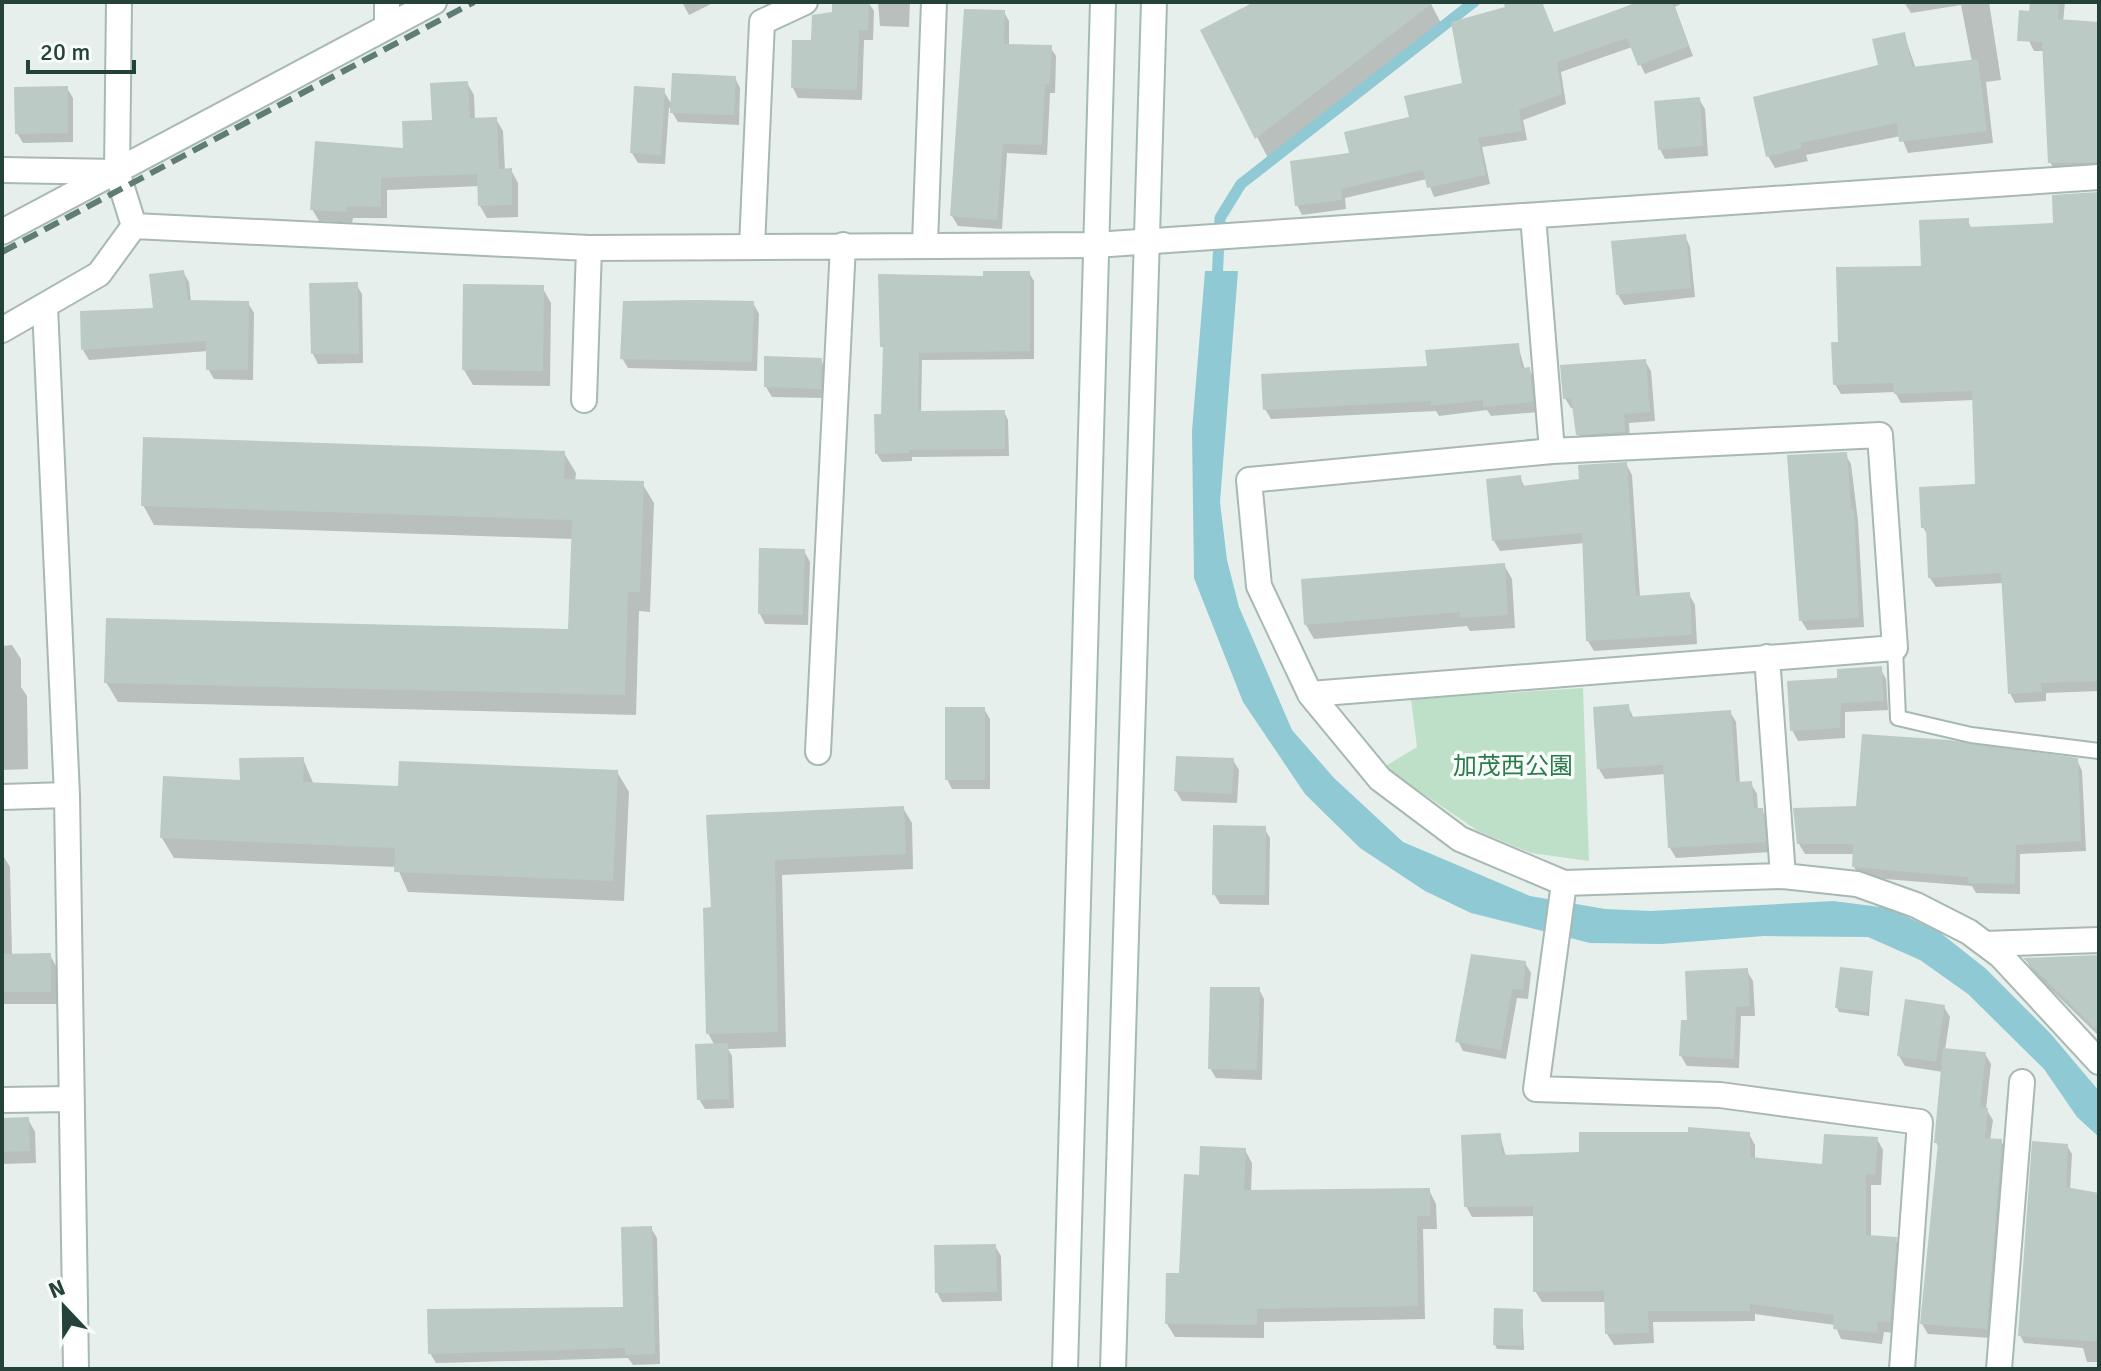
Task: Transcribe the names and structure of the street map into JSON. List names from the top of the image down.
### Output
{
  "parks": ["加茂西公園"],
  "scale_bar": "20 m",
  "north": "top"
}
